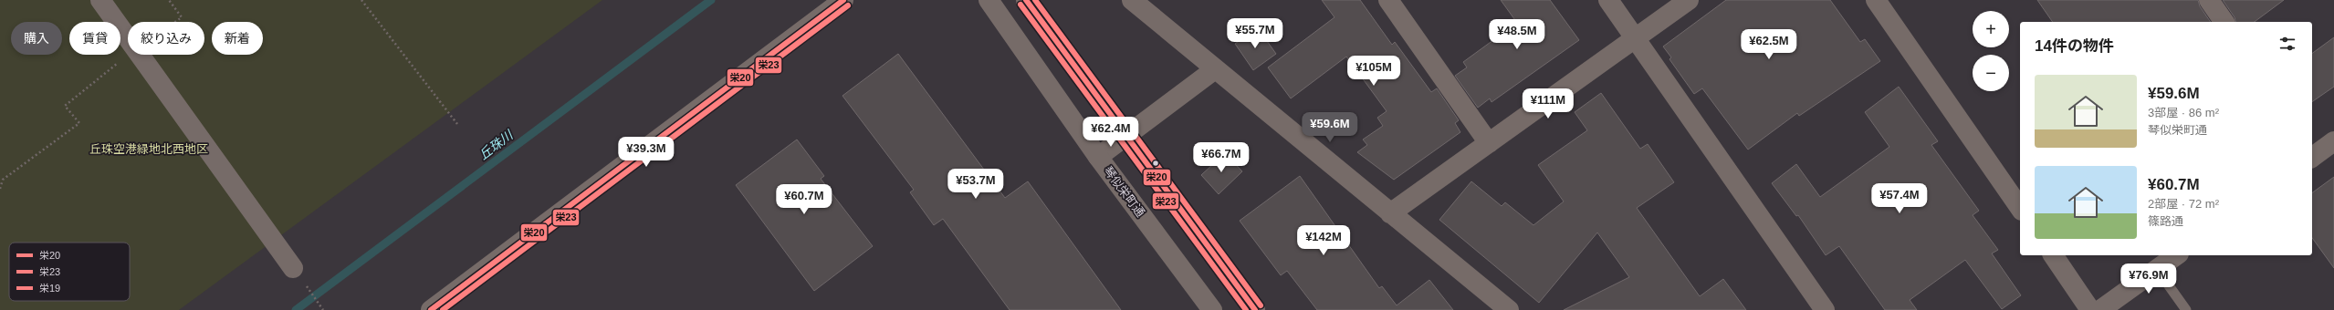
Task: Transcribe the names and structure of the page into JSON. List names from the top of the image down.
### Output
{
  "streets": {
    "street": ["琴似栄町通"]
  },
  "water": ["丘珠川"],
  "parks": ["丘珠空港緑地北西地区"],
  "lines": ["transit line 栄20", "transit line 栄19", "transit line 栄23"],
  "legend": ["栄20", "栄23", "栄19"],
  "page": {
    "map_buttons": ["+", "−"],
    "price": [
      "¥55.7M",
      "¥48.5M",
      "¥62.5M",
      "¥105M",
      "¥111M",
      "¥59.6M",
      "¥62.4M",
      "¥39.3M",
      "¥66.7M",
      "¥53.7M",
      "¥57.4M",
      "¥60.7M",
      "¥142M",
      "¥76.9M"
    ],
    "chip": [
      "購入",
      "賃貸",
      "絞り込み",
      "新着"
    ],
    "heading": "14件の物件",
    "list": [
      {
        "name": "¥59.6M",
        "note": "3部屋 · 86 m² · 琴似栄町通"
      },
      {
        "name": "¥60.7M",
        "note": "2部屋 · 72 m² · 篠路通"
      }
    ]
  }
}
